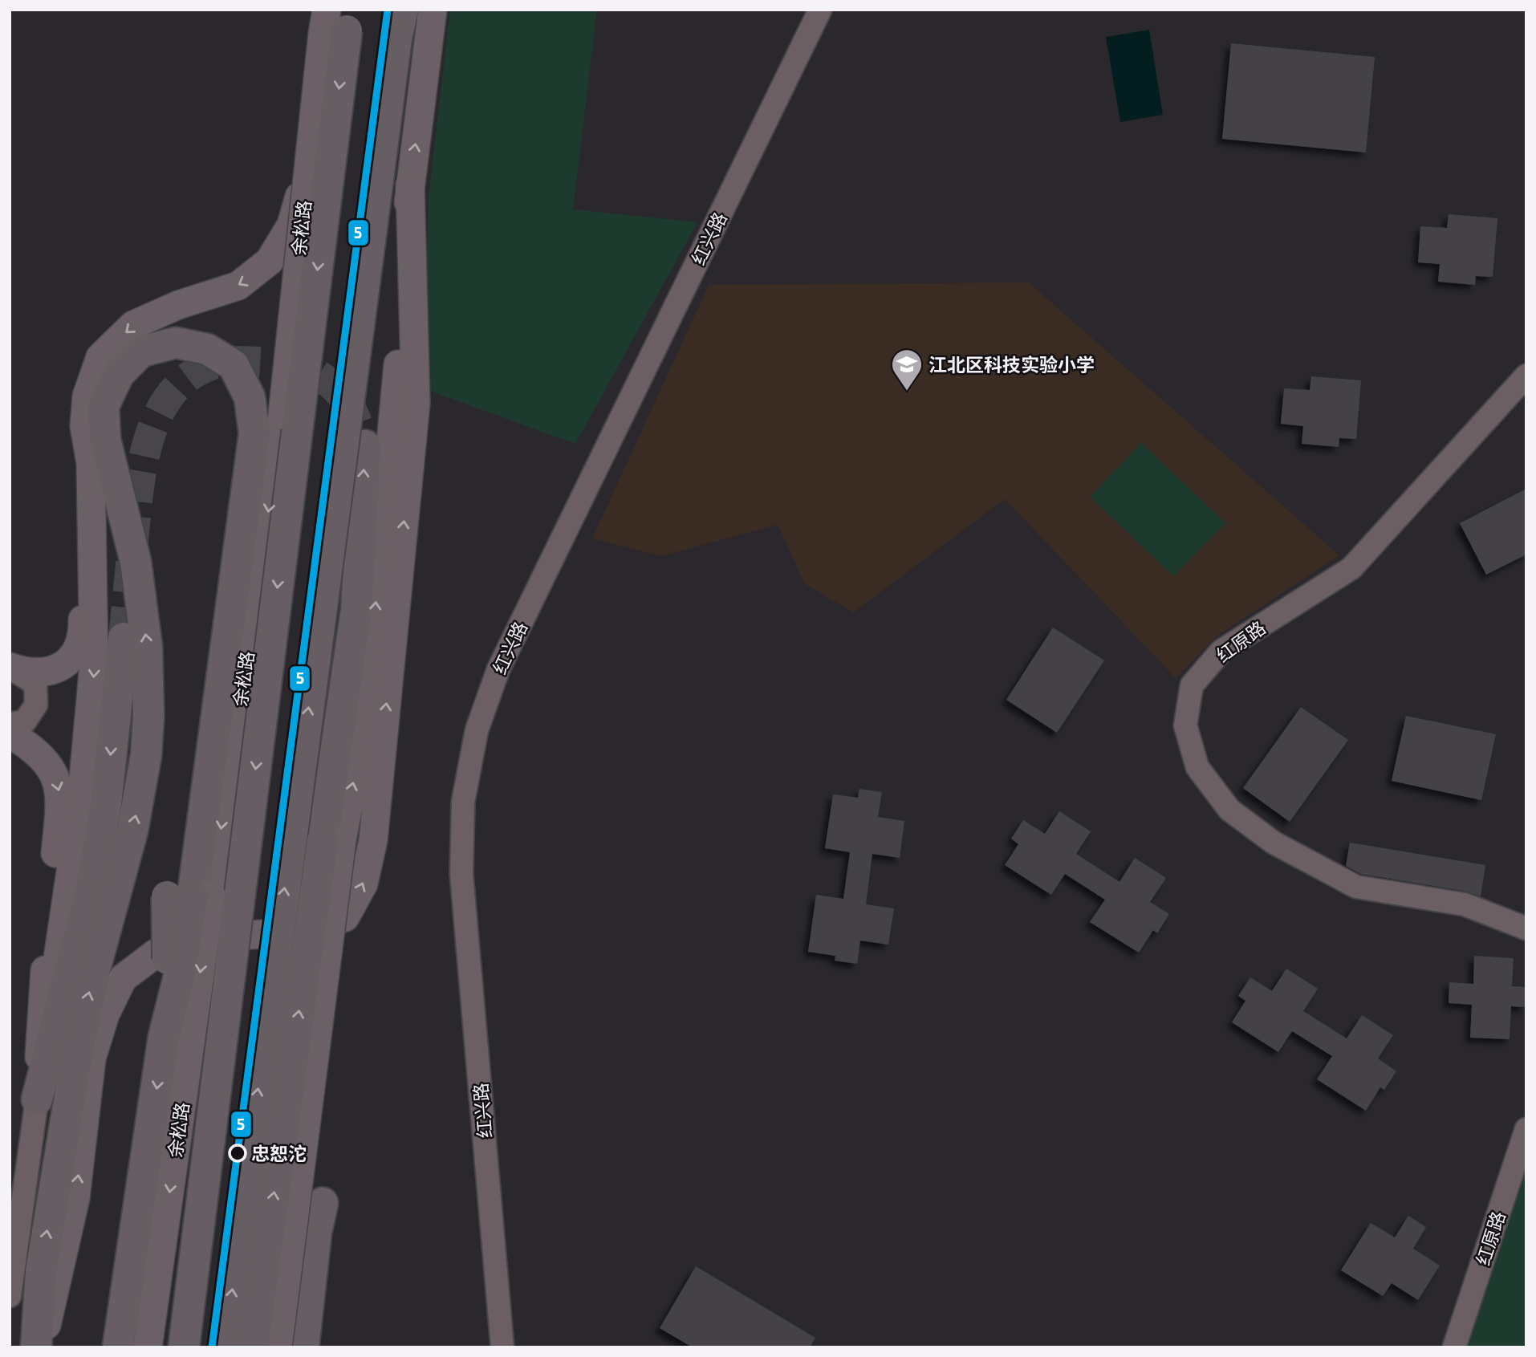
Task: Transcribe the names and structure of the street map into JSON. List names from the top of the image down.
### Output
{
  "streets": {
    "highway": ["余松路"],
    "street": ["红兴路", "红原路"]
  },
  "places": {
    "school or university": ["江北区科技实验小学"],
    "other": ["忠恕沱"]
  },
  "lines": ["transit line 5"]
}
